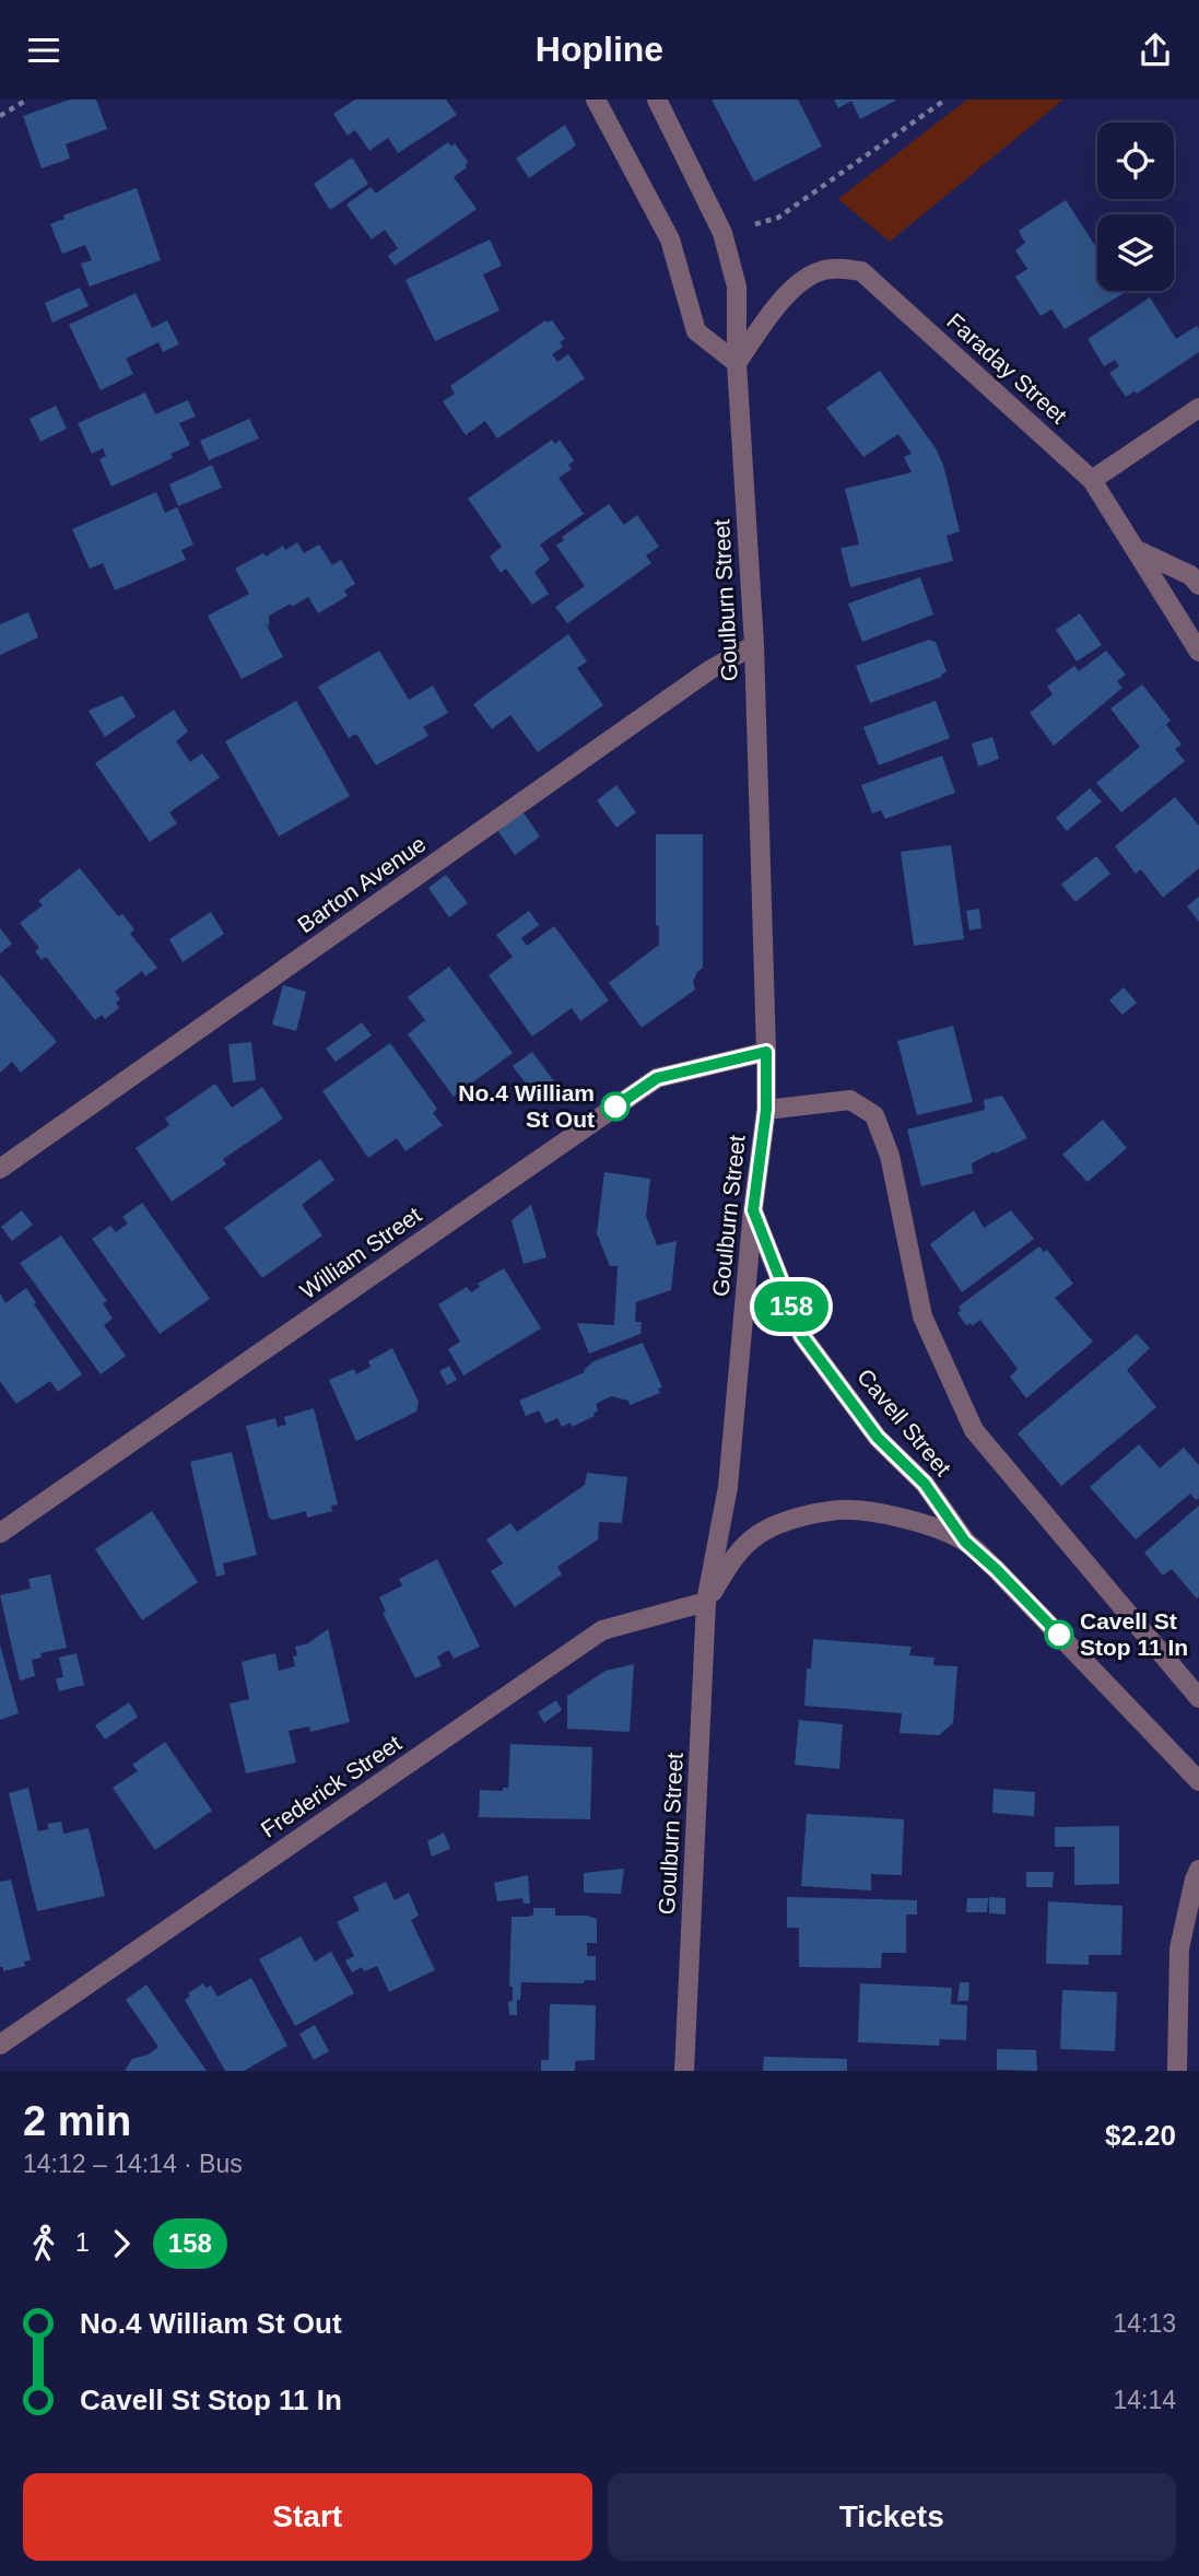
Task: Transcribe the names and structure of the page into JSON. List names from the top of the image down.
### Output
{
  "streets": {
    "street": [
      "Faraday Street",
      "Goulburn Street",
      "Barton Avenue",
      "William Street",
      "Cavell Street",
      "Frederick Street"
    ]
  },
  "crossings": [
    ["Faraday Street", "Goulburn Street"],
    ["Goulburn Street", "Barton Avenue"],
    ["Goulburn Street", "William Street"],
    ["Goulburn Street", "Cavell Street"],
    ["Goulburn Street", "Frederick Street"],
    ["Cavell Street", "Frederick Street"]
  ],
  "places": ["No.4 William St Out", "Cavell St Stop 11 In"],
  "lines": ["bus line 158"],
  "page": {
    "header": "Hopline",
    "on_map": "158",
    "heading": ["2 min", "14:12 – 14:14 · Bus", "$2.20"],
    "legs": ["1", "158"],
    "list": [
      {
        "name": "No.4 William St Out",
        "value": "14:13"
      },
      {
        "name": "Cavell St Stop 11 In",
        "value": "14:14"
      }
    ],
    "buttons": ["Start", "Tickets"]
  }
}
